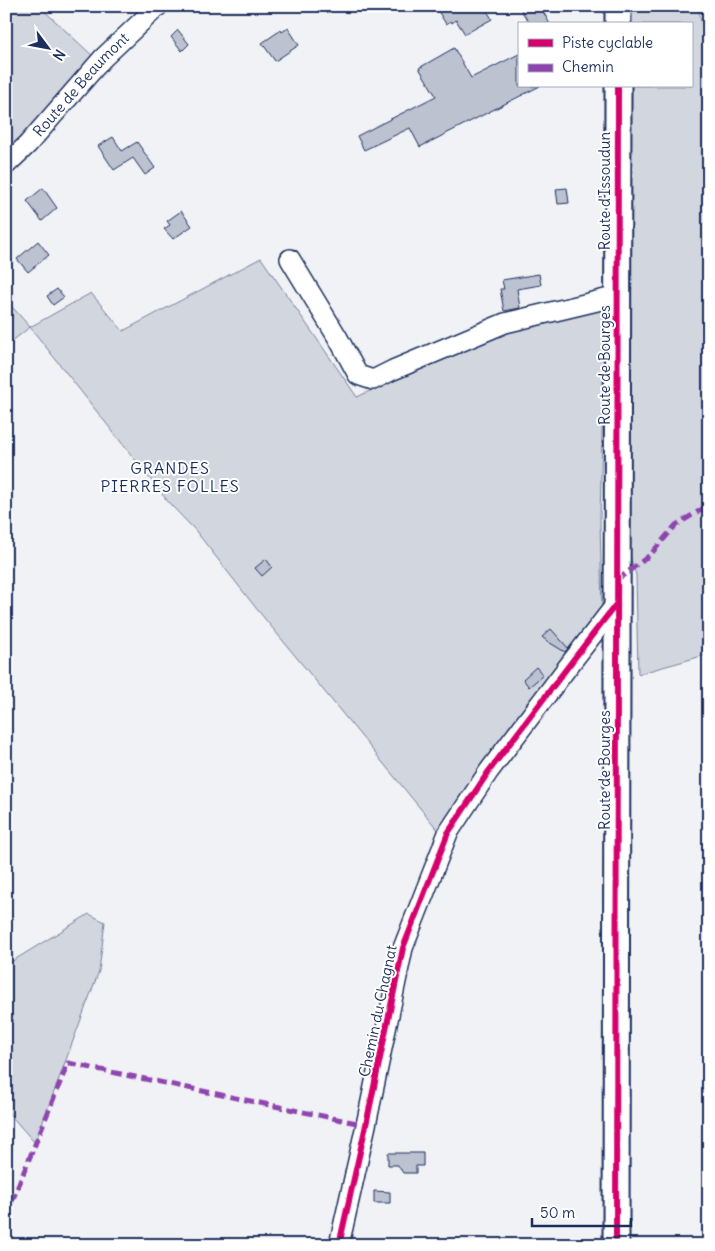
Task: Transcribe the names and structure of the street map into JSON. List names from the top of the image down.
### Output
{
  "streets": {
    "main road": ["Route d'Issoudun", "Route de Bourges"],
    "street": ["Route de Beaumont", "Chemin du Chagnat"]
  },
  "crossings": [
    ["Route d'Issoudun", "Route de Bourges"],
    ["Route de Bourges", "Chemin du Chagnat"]
  ],
  "districts": ["GRANDES PIERRES FOLLES"],
  "legend": ["Piste cyclable", "Chemin"],
  "scale_bar": "50 m",
  "north": "bottom right"
}
